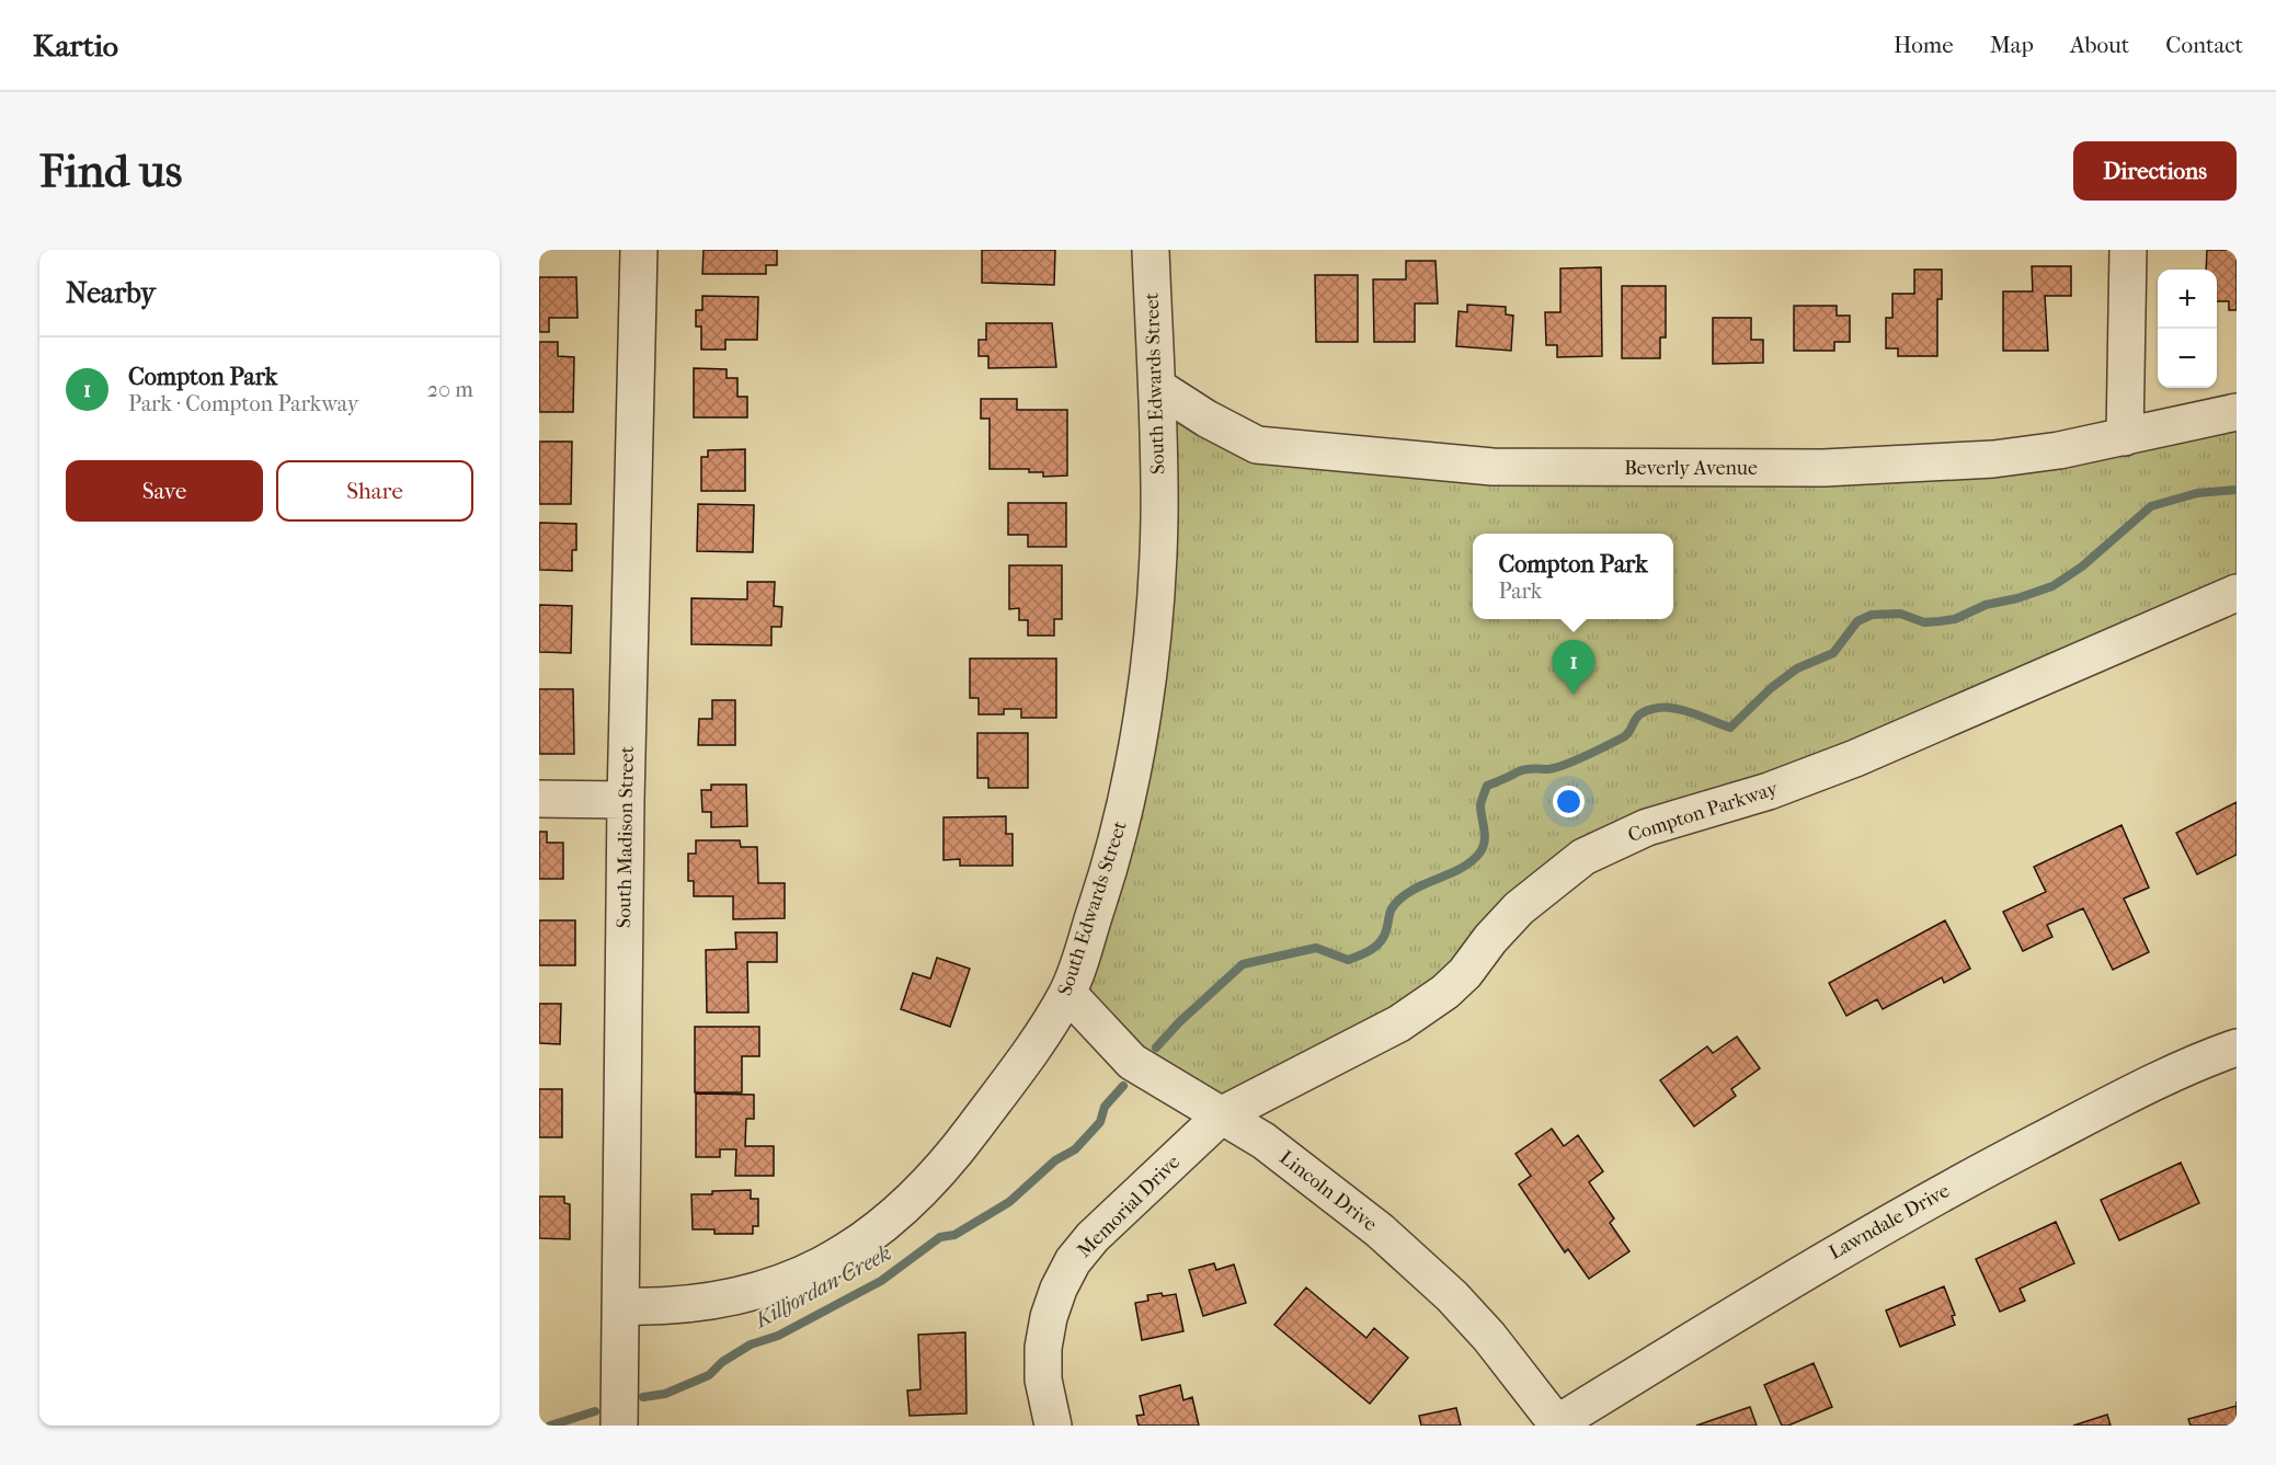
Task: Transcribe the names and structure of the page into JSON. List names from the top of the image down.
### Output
{
  "streets": {
    "street": [
      "South Edwards Street",
      "Beverly Avenue",
      "Compton Parkway",
      "South Madison Street",
      "Lincoln Drive",
      "Memorial Drive",
      "Lawndale Drive"
    ]
  },
  "crossings": [
    ["South Edwards Street", "Beverly Avenue"],
    ["South Edwards Street", "South Madison Street"],
    ["South Edwards Street", "Lincoln Drive"],
    ["Compton Parkway", "Lincoln Drive"],
    ["Compton Parkway", "Memorial Drive"],
    ["Lincoln Drive", "Memorial Drive"],
    ["Lincoln Drive", "Lawndale Drive"]
  ],
  "water": ["Killjordan Creek"],
  "page": {
    "header": "Kartio",
    "nav": [
      "Home",
      "Map",
      "About",
      "Contact"
    ],
    "buttons": [
      "Directions",
      ["Save", "Share"]
    ],
    "title": "Find us",
    "heading": "Nearby",
    "map_buttons": ["+", "−"],
    "list": [
      {
        "mark": "1",
        "name": "Compton Park",
        "note": "Park · Compton Parkway",
        "value": "20 m"
      }
    ],
    "popup": ["Compton Park", "Park"],
    "pins": "1"
  }
}
